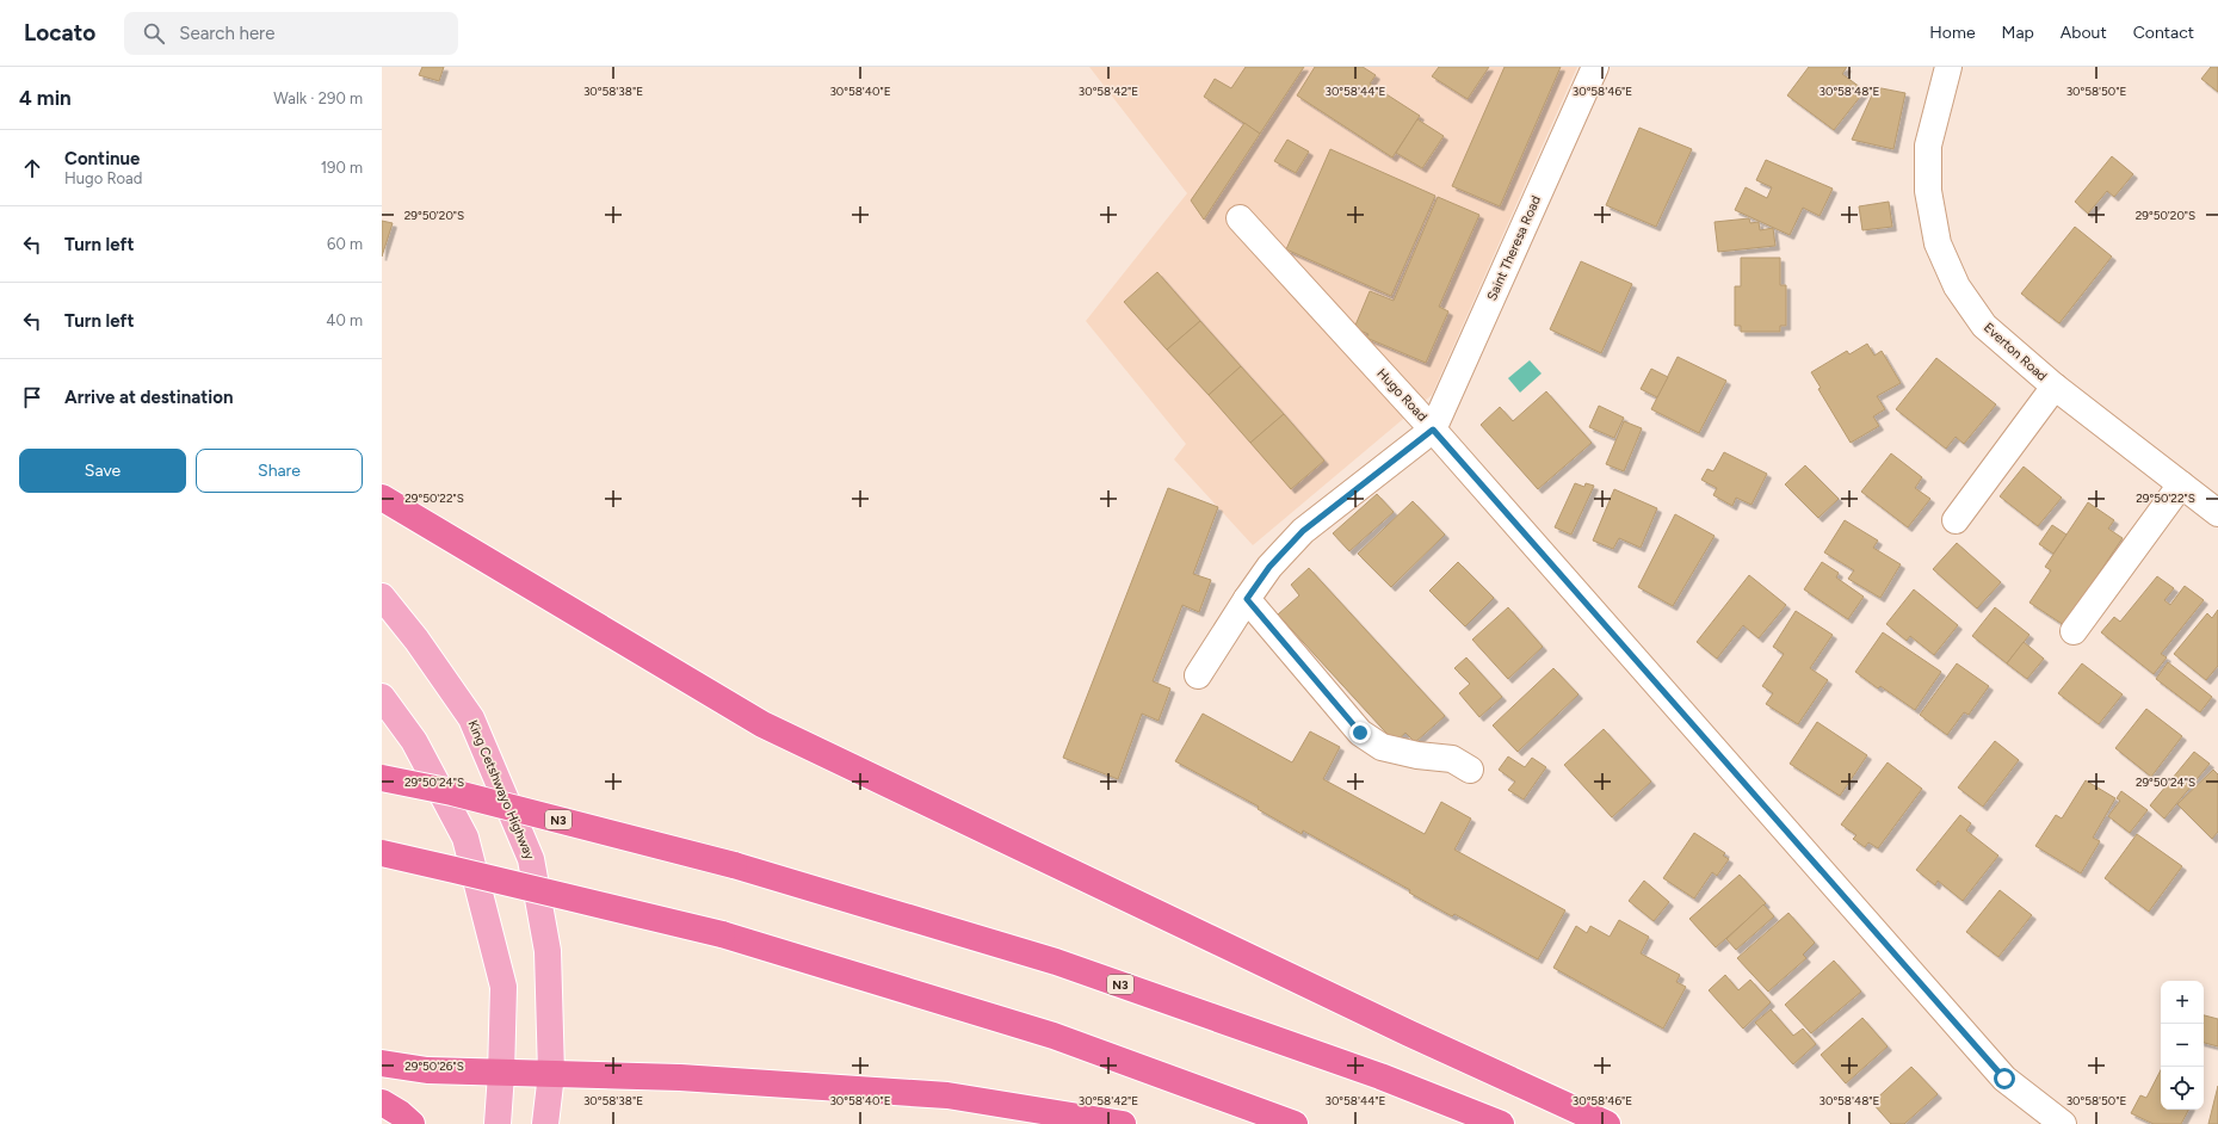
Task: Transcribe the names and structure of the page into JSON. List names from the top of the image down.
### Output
{
  "streets": {
    "highway": ["N3"],
    "main road": ["King Cetshwayo Highway"],
    "street": ["Saint Theresa Road", "Everton Road", "Hugo Road"]
  },
  "crossings": [
    ["Saint Theresa Road", "Hugo Road"]
  ],
  "page": {
    "header": "Locato",
    "search": "Search here",
    "nav": [
      "Home",
      "Map",
      "About",
      "Contact"
    ],
    "heading": ["4 min", "Walk · 290 m"],
    "list": [
      ["Continue", "Hugo Road", "190 m"],
      ["Turn left", "60 m"],
      ["Turn left", "40 m"],
      "Arrive at destination"
    ],
    "buttons": ["Save", "Share"],
    "map_buttons": ["+", "−"]
  },
  "coordinates": [
    "30°58'38\"E",
    "30°58'40\"E",
    "30°58'42\"E",
    "30°58'44\"E",
    "30°58'46\"E",
    "30°58'48\"E",
    "30°58'50\"E",
    "29°50'20\"S",
    "29°50'22\"S",
    "29°50'24\"S",
    "29°50'26\"S"
  ]
}
